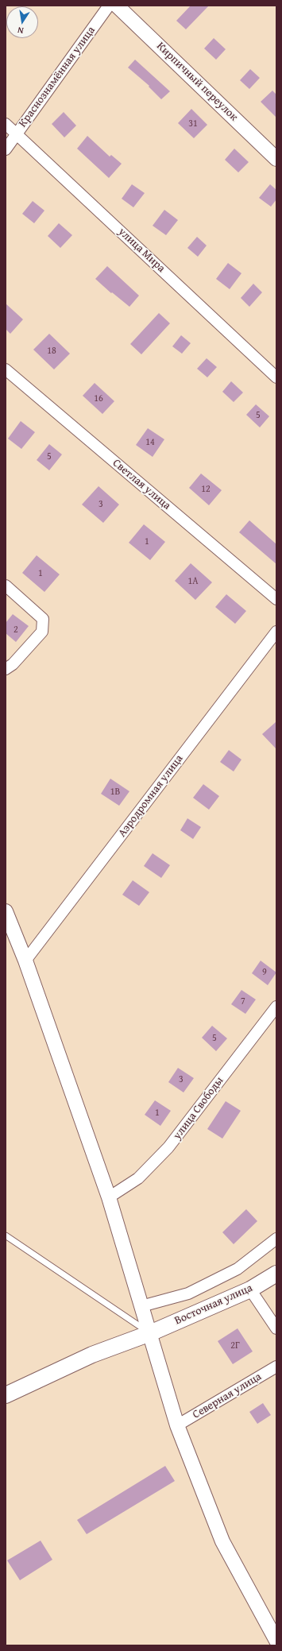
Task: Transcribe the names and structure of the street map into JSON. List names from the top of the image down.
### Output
{
  "streets": {
    "main road": ["Восточная улица"],
    "street": [
      "Краснознамённая улица",
      "Кирпичный переулок",
      "улица Мира",
      "Светлая улица",
      "Аэродромная улица",
      "улица Свободы",
      "Северная улица"
    ]
  },
  "crossings": [
    ["Краснознамённая улица", "улица Мира"]
  ],
  "house_numbers": [
    "31",
    "18",
    "16",
    "5",
    "14",
    "5",
    "12",
    "3",
    "1",
    "1",
    "1А",
    "2",
    "1В",
    "9",
    "7",
    "5",
    "3",
    "1",
    "2Г"
  ],
  "north": "bottom"
}
